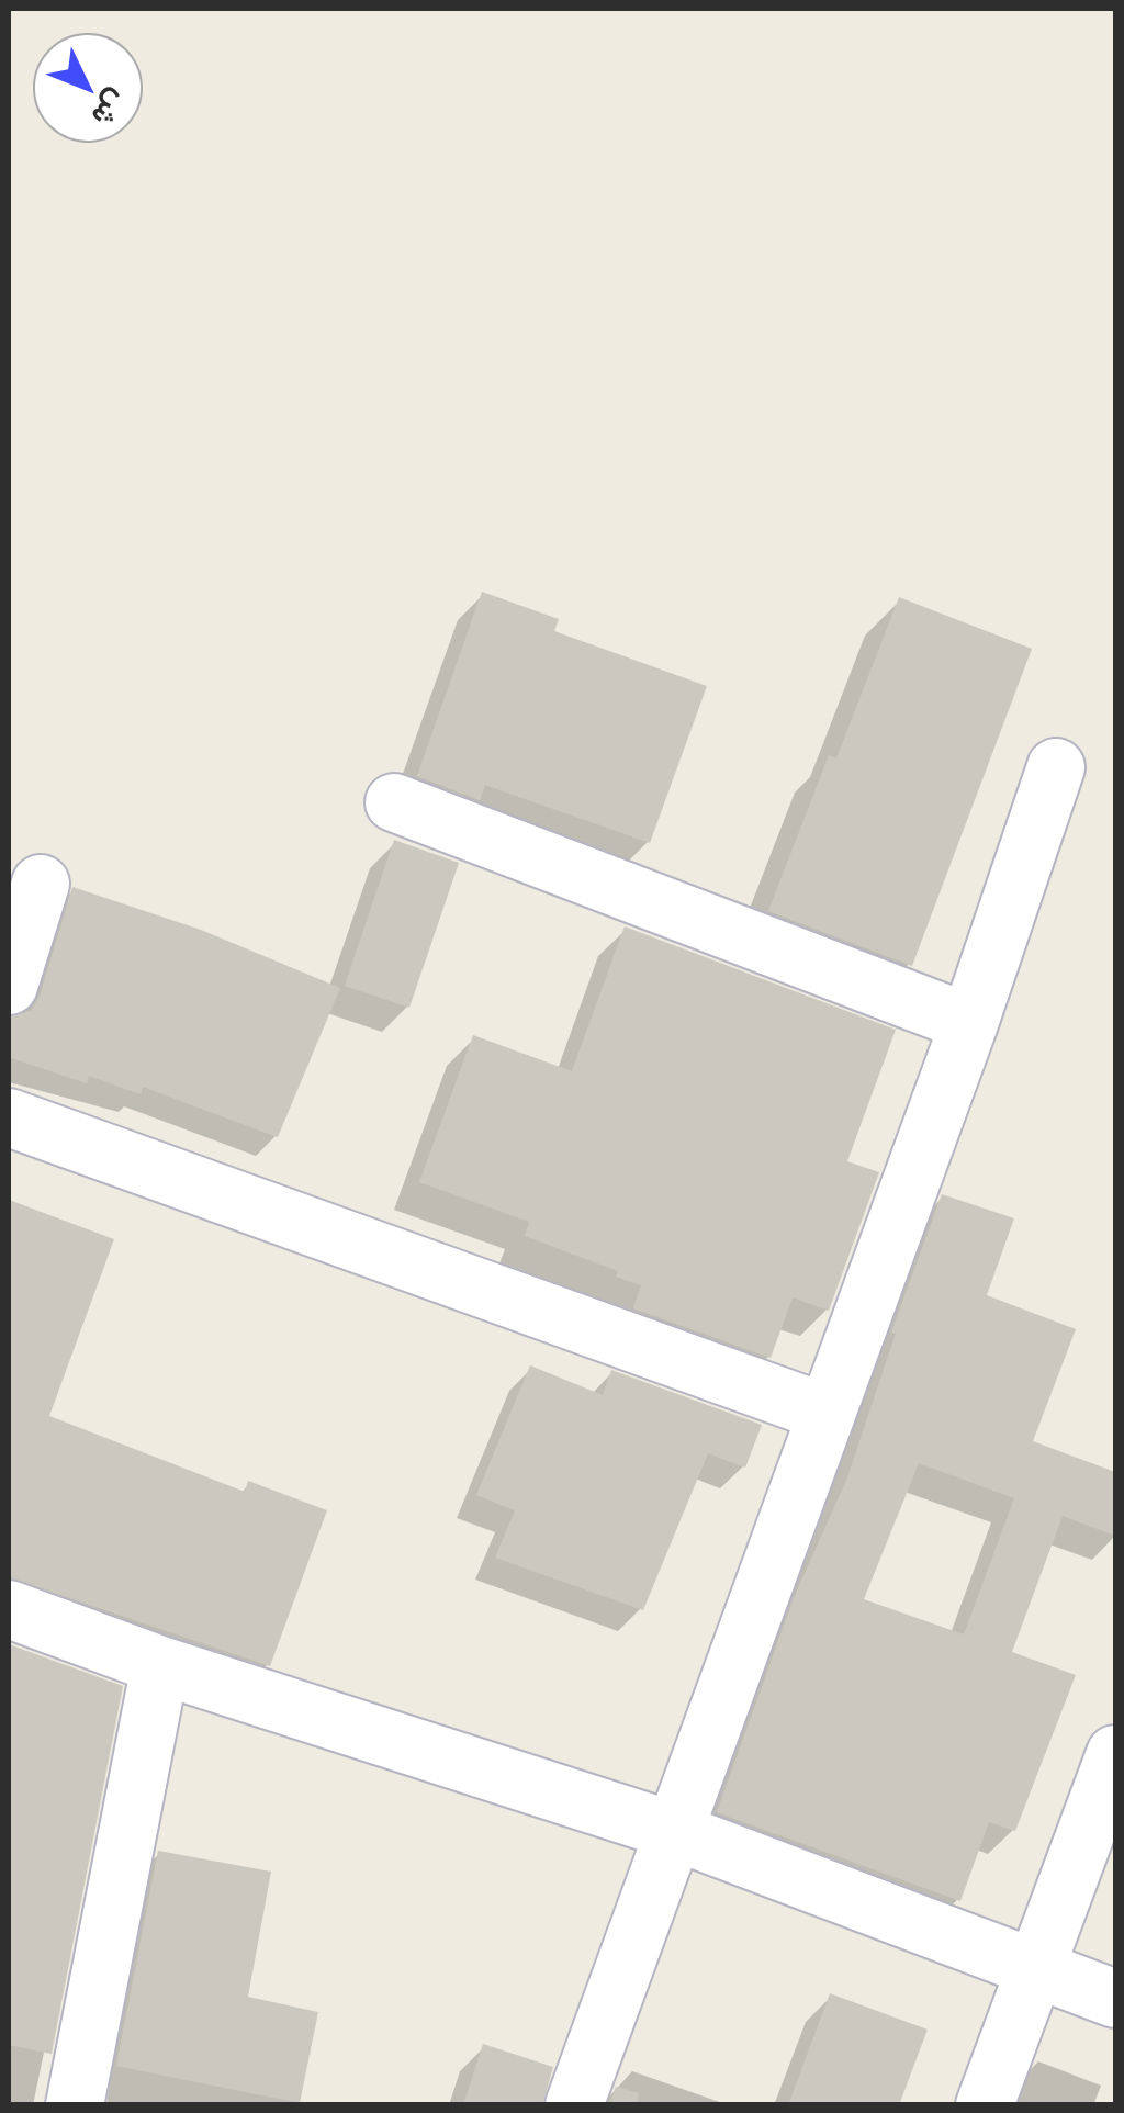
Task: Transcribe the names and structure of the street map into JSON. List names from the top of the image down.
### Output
{
  "north": "bottom right"
}
